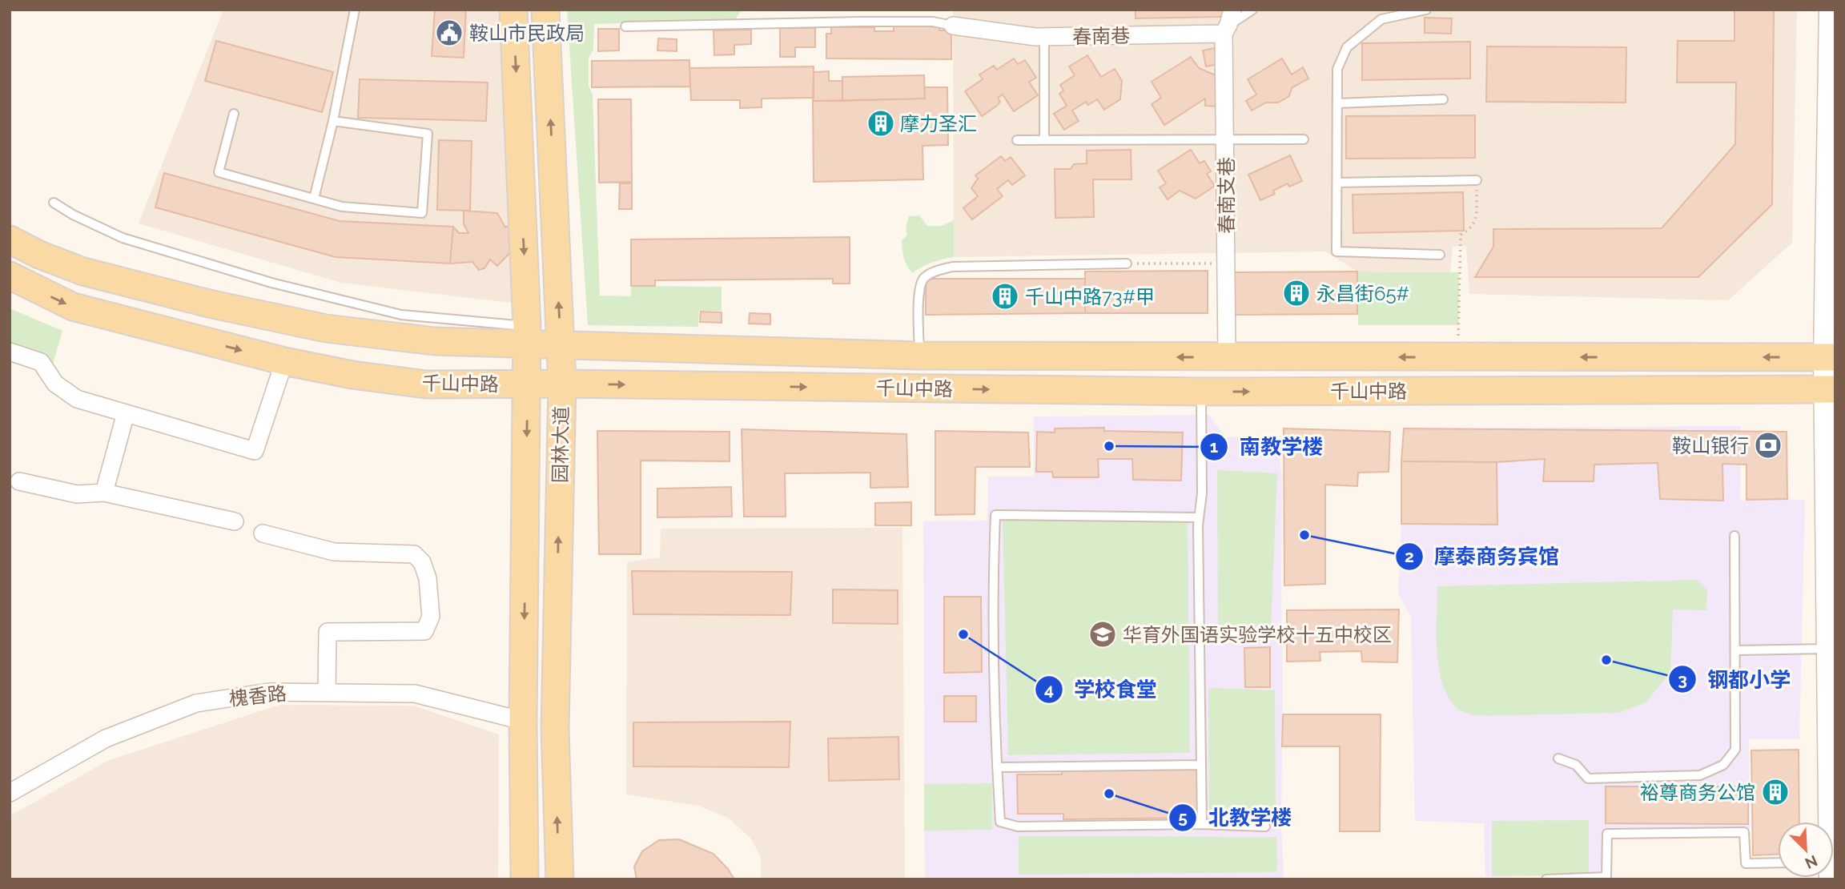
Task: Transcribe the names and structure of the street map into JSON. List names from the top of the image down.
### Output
{
  "streets": {
    "main road": ["千山中路", "园林大道"],
    "street": ["春南巷", "春南支巷", "槐香路"]
  },
  "crossings": [
    ["春南巷", "春南支巷"],
    ["春南支巷", "千山中路"],
    ["千山中路", "园林大道"],
    ["园林大道", "槐香路"]
  ],
  "places": {
    "public building": ["鞍山市民政局"],
    "building": [
      "摩力圣汇",
      "永昌街65#",
      "千山中路73#甲",
      "裕尊商务公馆"
    ],
    "bank": ["鞍山银行"],
    "other": [
      "南教学楼",
      "摩泰商务宾馆",
      "学校食堂",
      "钢都小学",
      "北教学楼"
    ],
    "school or university": ["华育外国语实验学校十五中校区"]
  },
  "north": "bottom right"
}
